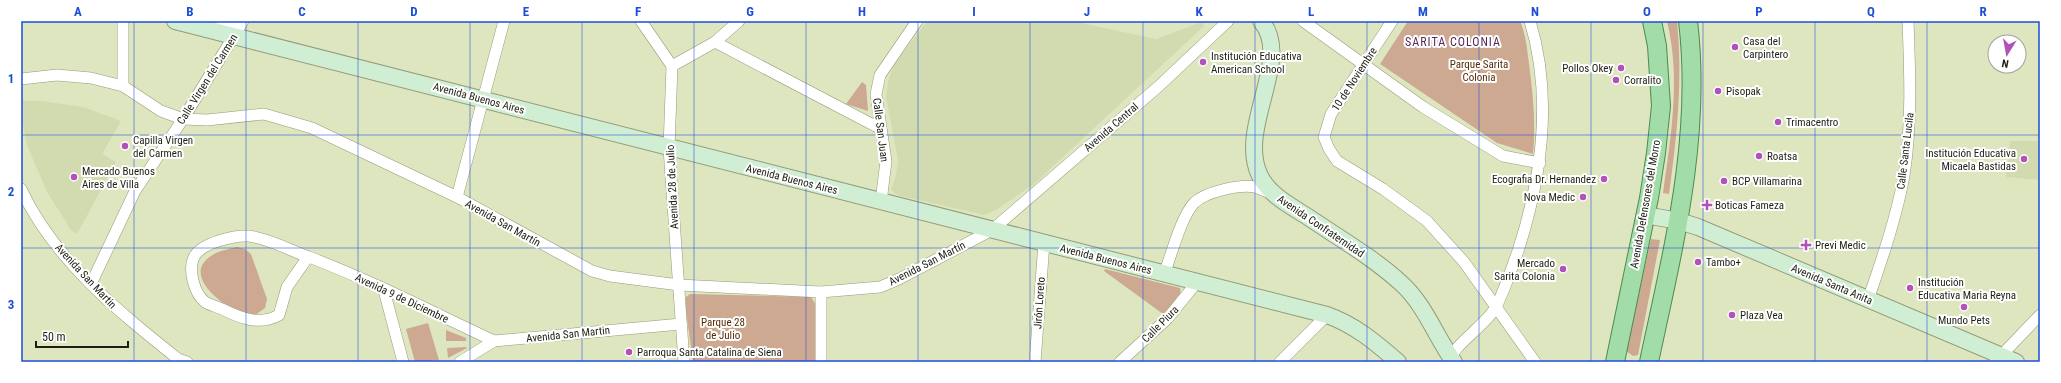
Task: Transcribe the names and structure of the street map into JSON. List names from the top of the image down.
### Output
{
  "streets": {
    "main road": ["Avenida Defensores del Morro"],
    "street": [
      "Calle Virgen del Carmen",
      "10 de Noviembre",
      "Avenida Buenos Aires",
      "Avenida Central",
      "Calle San Juan",
      "Calle Santa Lucila",
      "Avenida 28 de Julio",
      "Avenida San Martín",
      "Avenida Confraternidad",
      "Avenida San Martin",
      "Avenida Santa Anita",
      "Avenida 9 de Diciembre",
      "Jirón Loreto",
      "Calle Piura"
    ]
  },
  "crossings": [
    ["Calle Virgen del Carmen", "Avenida Buenos Aires"],
    ["Calle Virgen del Carmen", "Avenida San Martín"],
    ["Calle Virgen del Carmen", "Avenida San Martin"],
    ["Avenida Buenos Aires", "Avenida Central"],
    ["Avenida Buenos Aires", "Calle San Juan"],
    ["Avenida Buenos Aires", "Avenida 28 de Julio"],
    ["Avenida Buenos Aires", "Avenida San Martín"],
    ["Avenida Buenos Aires", "Jirón Loreto"],
    ["Avenida Buenos Aires", "Calle Piura"],
    ["Avenida Central", "Avenida San Martín"],
    ["Calle Santa Lucila", "Avenida Santa Anita"],
    ["Avenida 28 de Julio", "Avenida San Martín"],
    ["Avenida 28 de Julio", "Avenida San Martin"],
    ["Avenida Defensores del Morro", "Avenida Santa Anita"],
    ["Avenida San Martin", "Avenida 9 de Diciembre"]
  ],
  "districts": ["SARITA COLONIA"],
  "parks": ["Parque Sarita Colonia", "Parque 28 de Julio"],
  "places": {
    "other": [
      "Casa del Carpintero",
      "Institución Educativa American School",
      "Pollos Okey",
      "Corralito",
      "Pisopak",
      "Trimacentro",
      "Capilla Virgen del Carmen",
      "Roatsa",
      "Institución Educativa Micaela Bastidas",
      "Mercado Buenos Aires de Villa",
      "Ecografia Dr. Hernandez",
      "BCP Villamarina",
      "Nova Medic",
      "Tambo+",
      "Mercado Sarita Colonia",
      "Institución Educativa Maria Reyna",
      "Mundo Pets",
      "Plaza Vea",
      "Parroqua Santa Catalina de Siena"
    ],
    "health": ["Boticas Fameza", "Previ Medic"]
  },
  "scale_bar": "50 m",
  "north": "bottom",
  "grid": {
    "columns": [
      "A",
      "B",
      "C",
      "D",
      "E",
      "F",
      "G",
      "H",
      "I",
      "J",
      "K",
      "L",
      "M",
      "N",
      "O",
      "P",
      "Q",
      "R"
    ],
    "rows": ["1", "2", "3"]
  }
}
